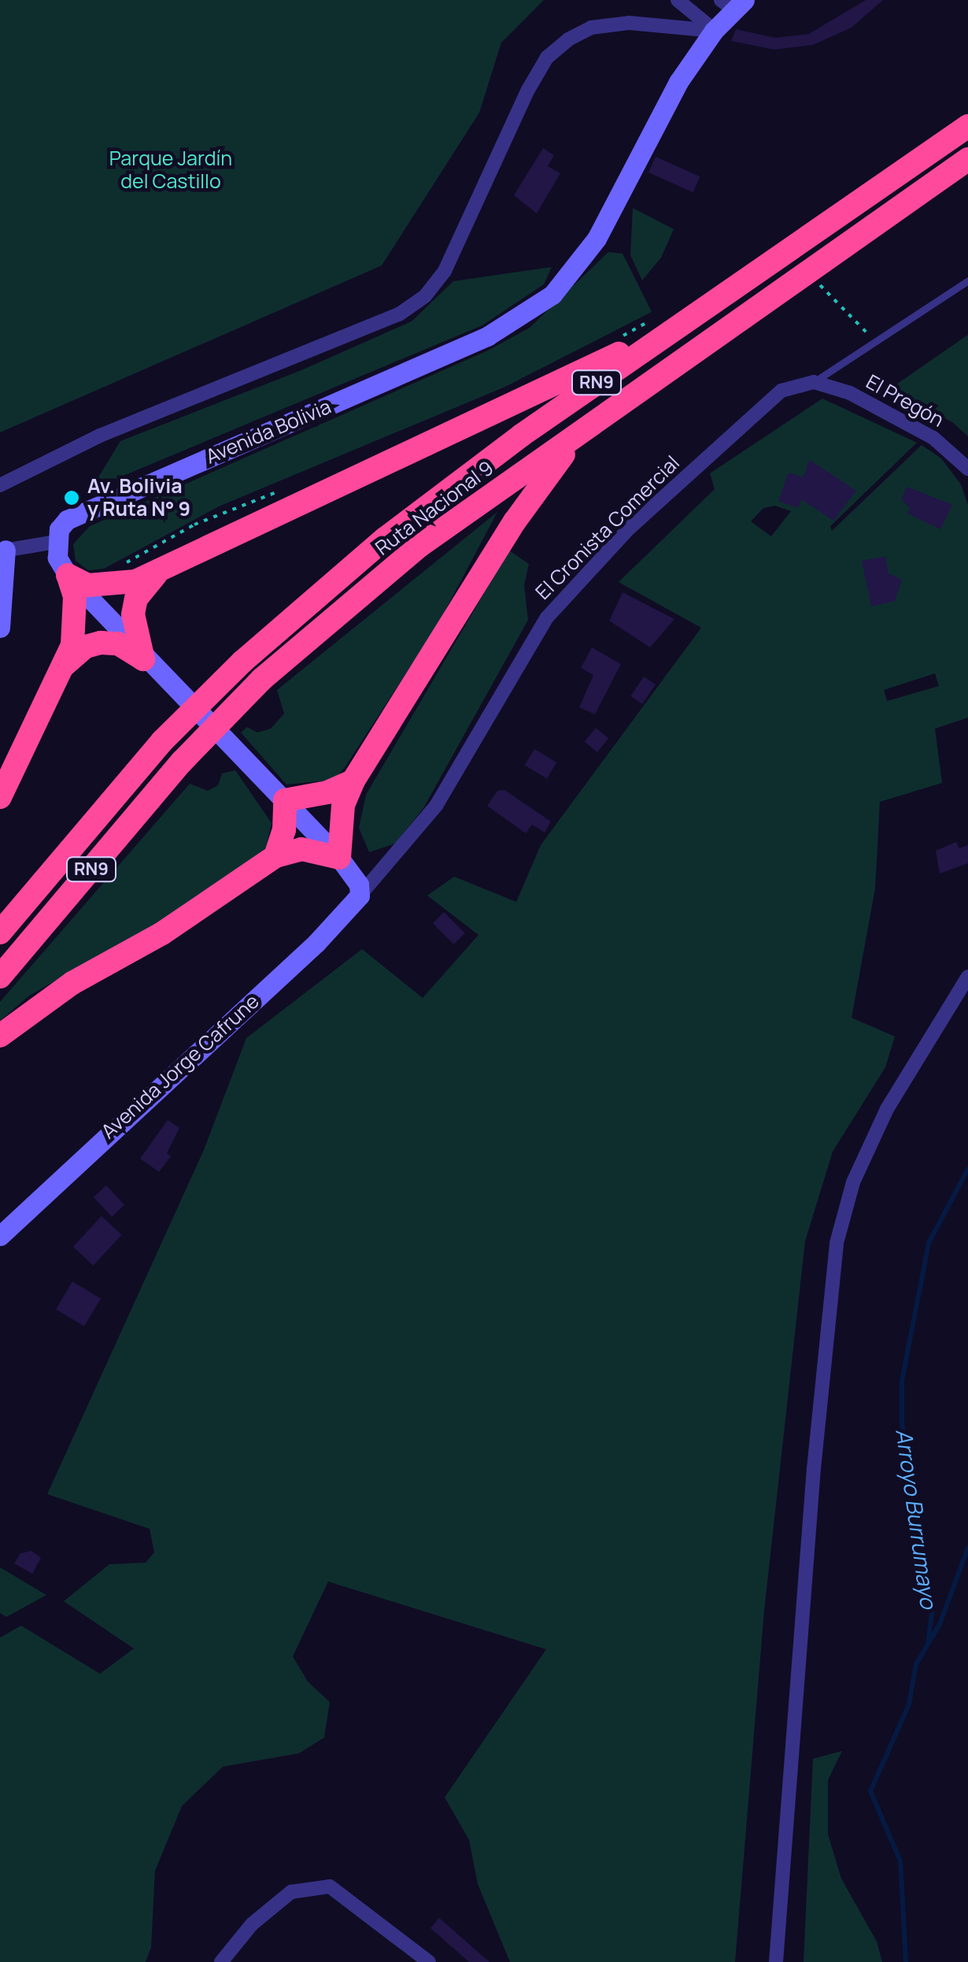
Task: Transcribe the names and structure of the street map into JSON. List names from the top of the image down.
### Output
{
  "streets": {
    "highway": ["RN9", "Ruta Nacional 9"],
    "street": [
      "El Pregón",
      "Avenida Bolivia",
      "El Cronista Comercial",
      "Avenida Jorge Cafrune"
    ]
  },
  "crossings": [
    ["El Pregón", "El Cronista Comercial"],
    ["El Cronista Comercial", "Avenida Jorge Cafrune"]
  ],
  "water": ["Arroyo Burrumayo"],
  "parks": ["Parque Jardín del Castillo"],
  "places": ["Av. Bolivia y Ruta N° 9"]
}
